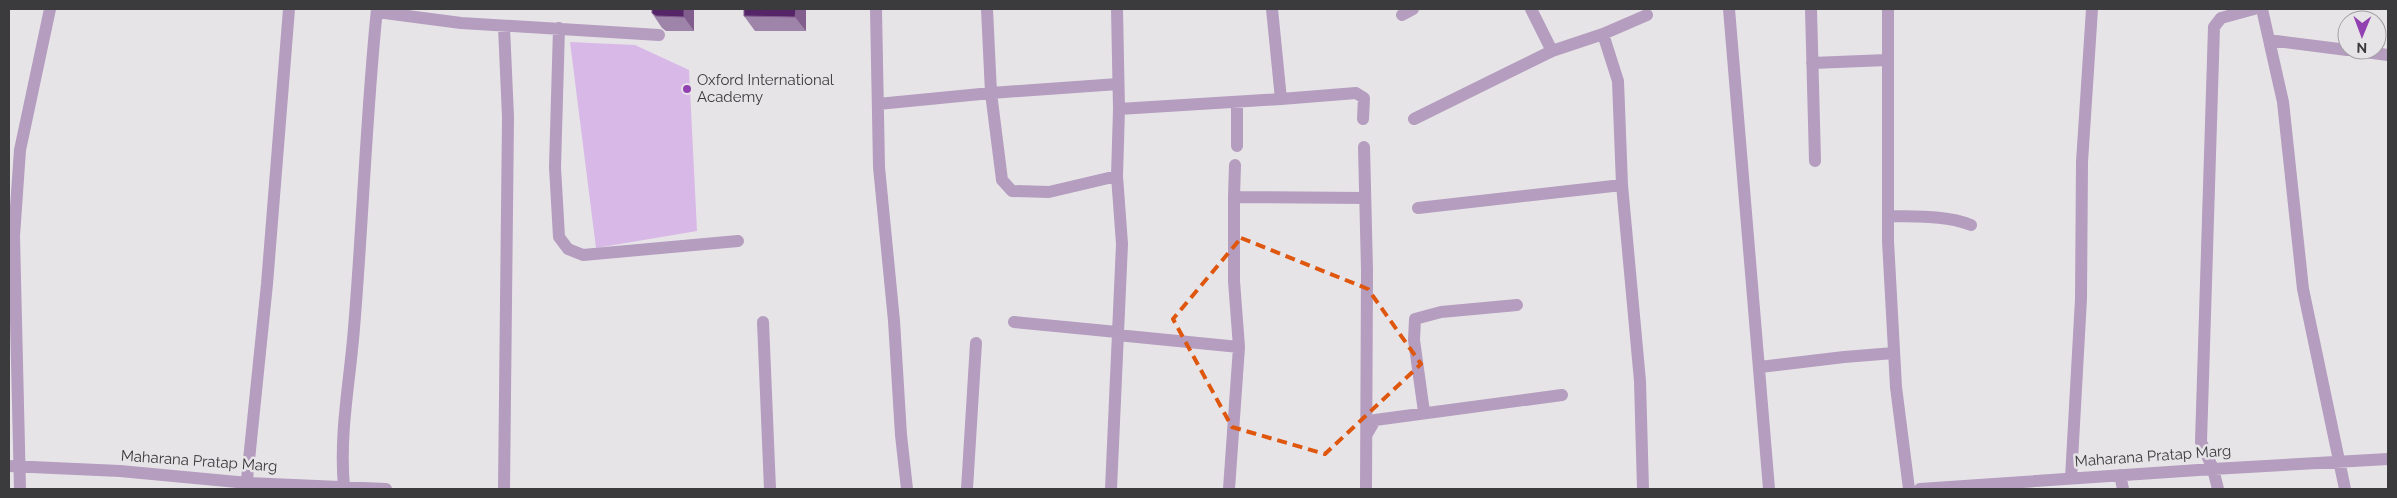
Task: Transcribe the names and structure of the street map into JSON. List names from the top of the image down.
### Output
{
  "streets": {
    "street": ["Maharana Pratap Marg"]
  },
  "places": ["Oxford International Academy"],
  "north": "bottom"
}
